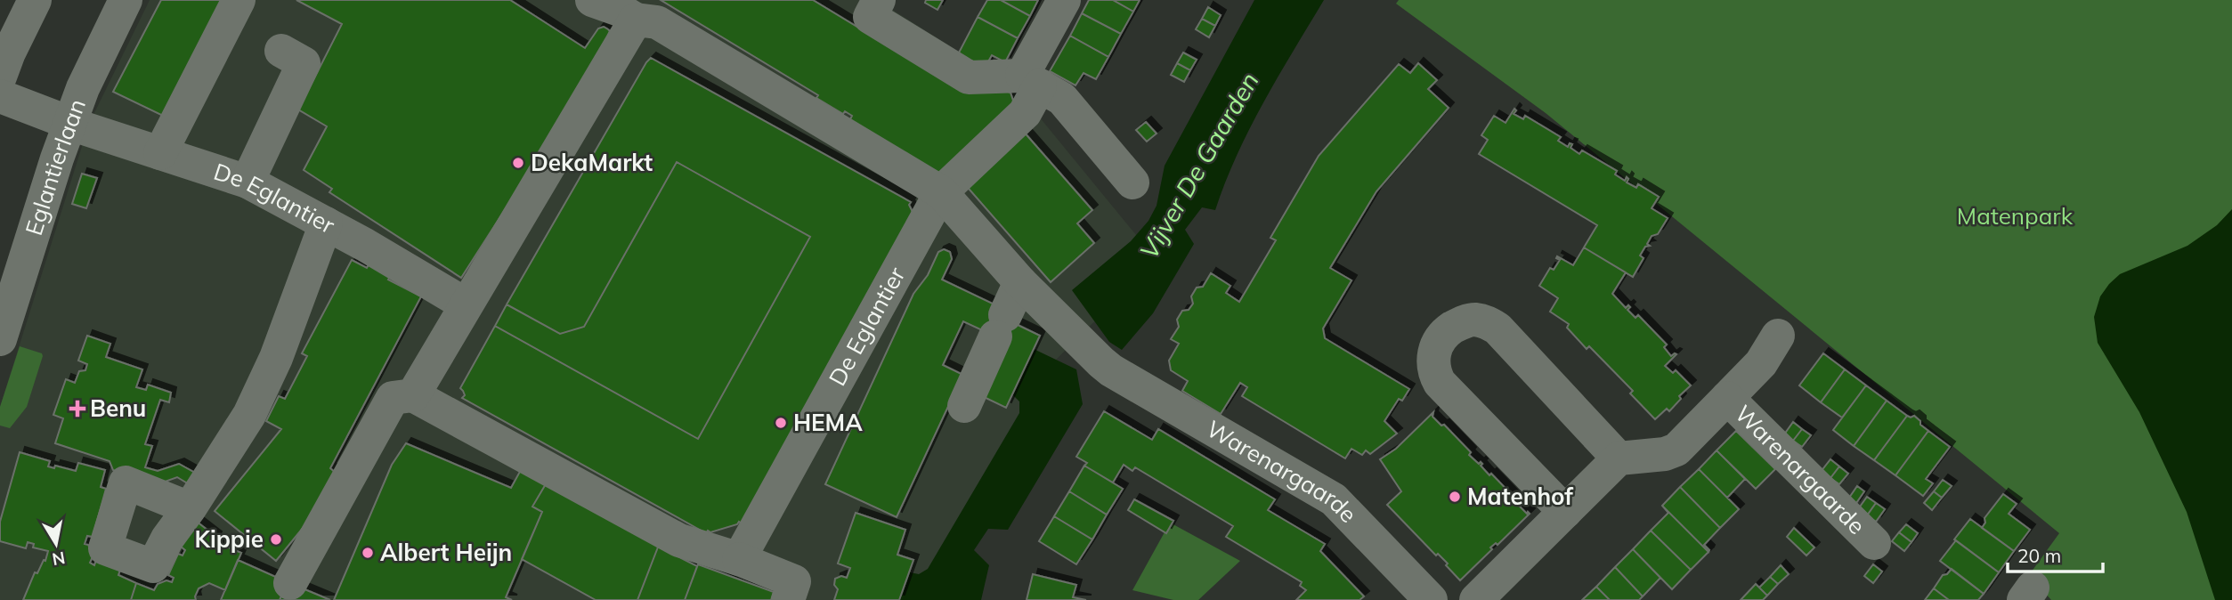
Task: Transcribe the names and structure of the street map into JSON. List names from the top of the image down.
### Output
{
  "streets": {
    "street": ["Eglantierlaan", "De Eglantier", "Warenargaarde"]
  },
  "crossings": [
    ["Eglantierlaan", "De Eglantier"]
  ],
  "water": ["Vijver De Gaarden"],
  "parks": ["Matenpark"],
  "places": {
    "other": [
      "DekaMarkt",
      "HEMA",
      "Matenhof",
      "Kippie",
      "Albert Heijn"
    ],
    "health": ["Benu"]
  },
  "scale_bar": "20 m",
  "north": "bottom"
}
